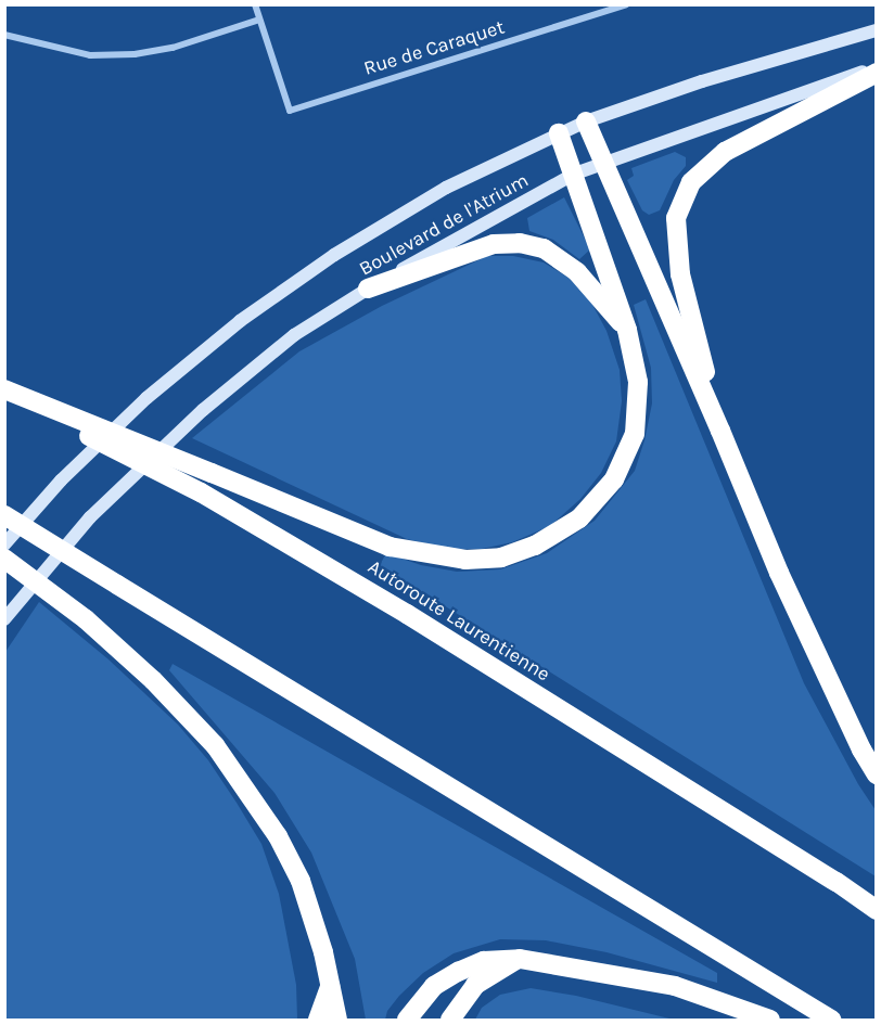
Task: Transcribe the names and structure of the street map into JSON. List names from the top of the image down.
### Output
{
  "streets": {
    "highway": ["Autoroute Laurentienne"],
    "main road": ["Boulevard de l'Atrium"],
    "street": ["Rue de Caraquet"]
  }
}
